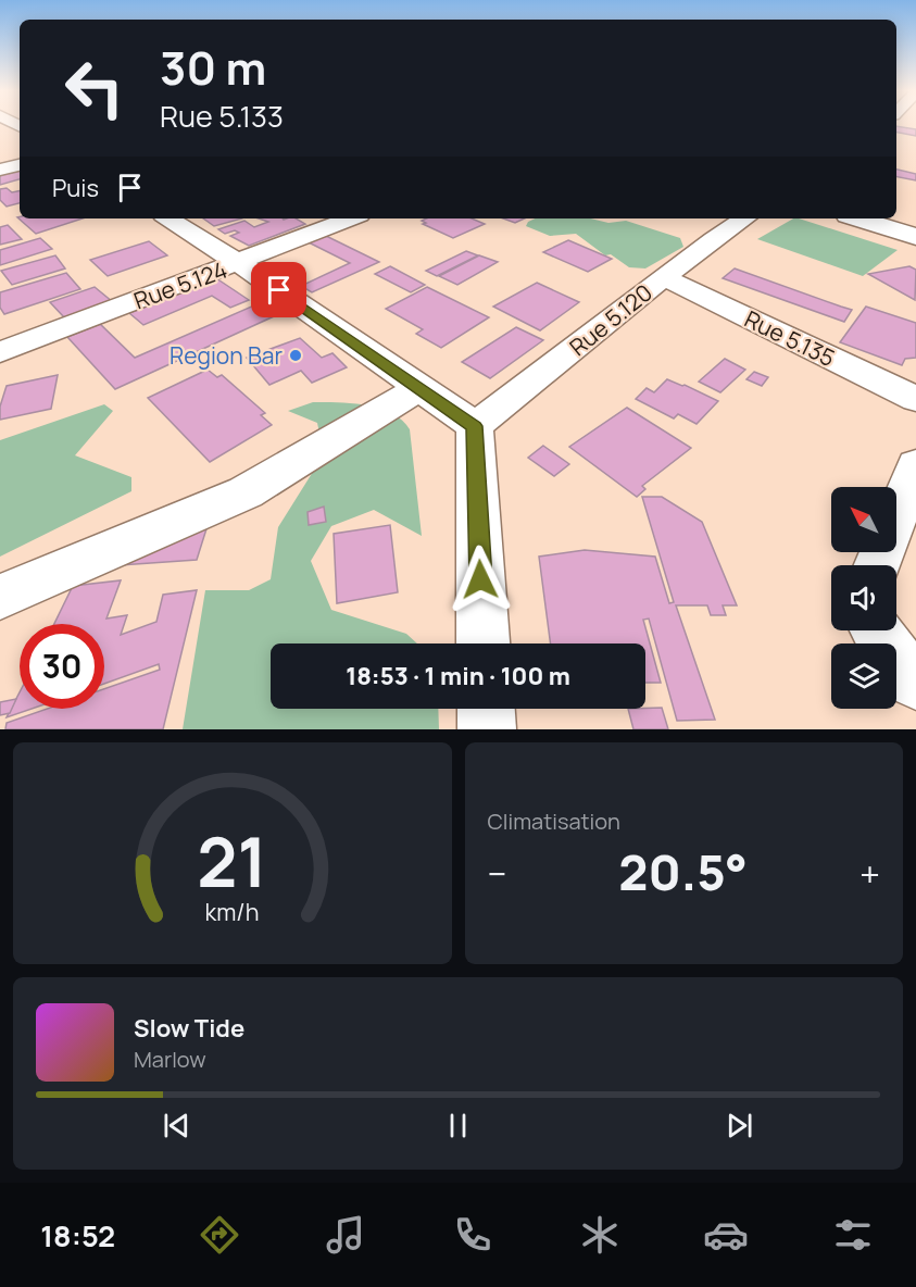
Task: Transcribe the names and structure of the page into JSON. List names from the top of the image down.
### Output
{
  "streets": {
    "street": ["Rue 5.124", "Rue 5.120", "Rue 5.135"]
  },
  "crossings": [
    ["Rue 5.120", "Rue 5.135"]
  ],
  "places": ["Region Bar"],
  "north": "top left",
  "page": {
    "turn": ["30 m", "Rue 5.133"],
    "then": "Puis",
    "limit": "30",
    "trip": "18:53 · 1 min · 100 m",
    "tile": "Climatisation",
    "heat": ["−", "20.5°", "+"],
    "song": ["Slow Tide", "Marlow"],
    "tabs": "18:52",
    "gauge": ["21", "km/h"]
  }
}
